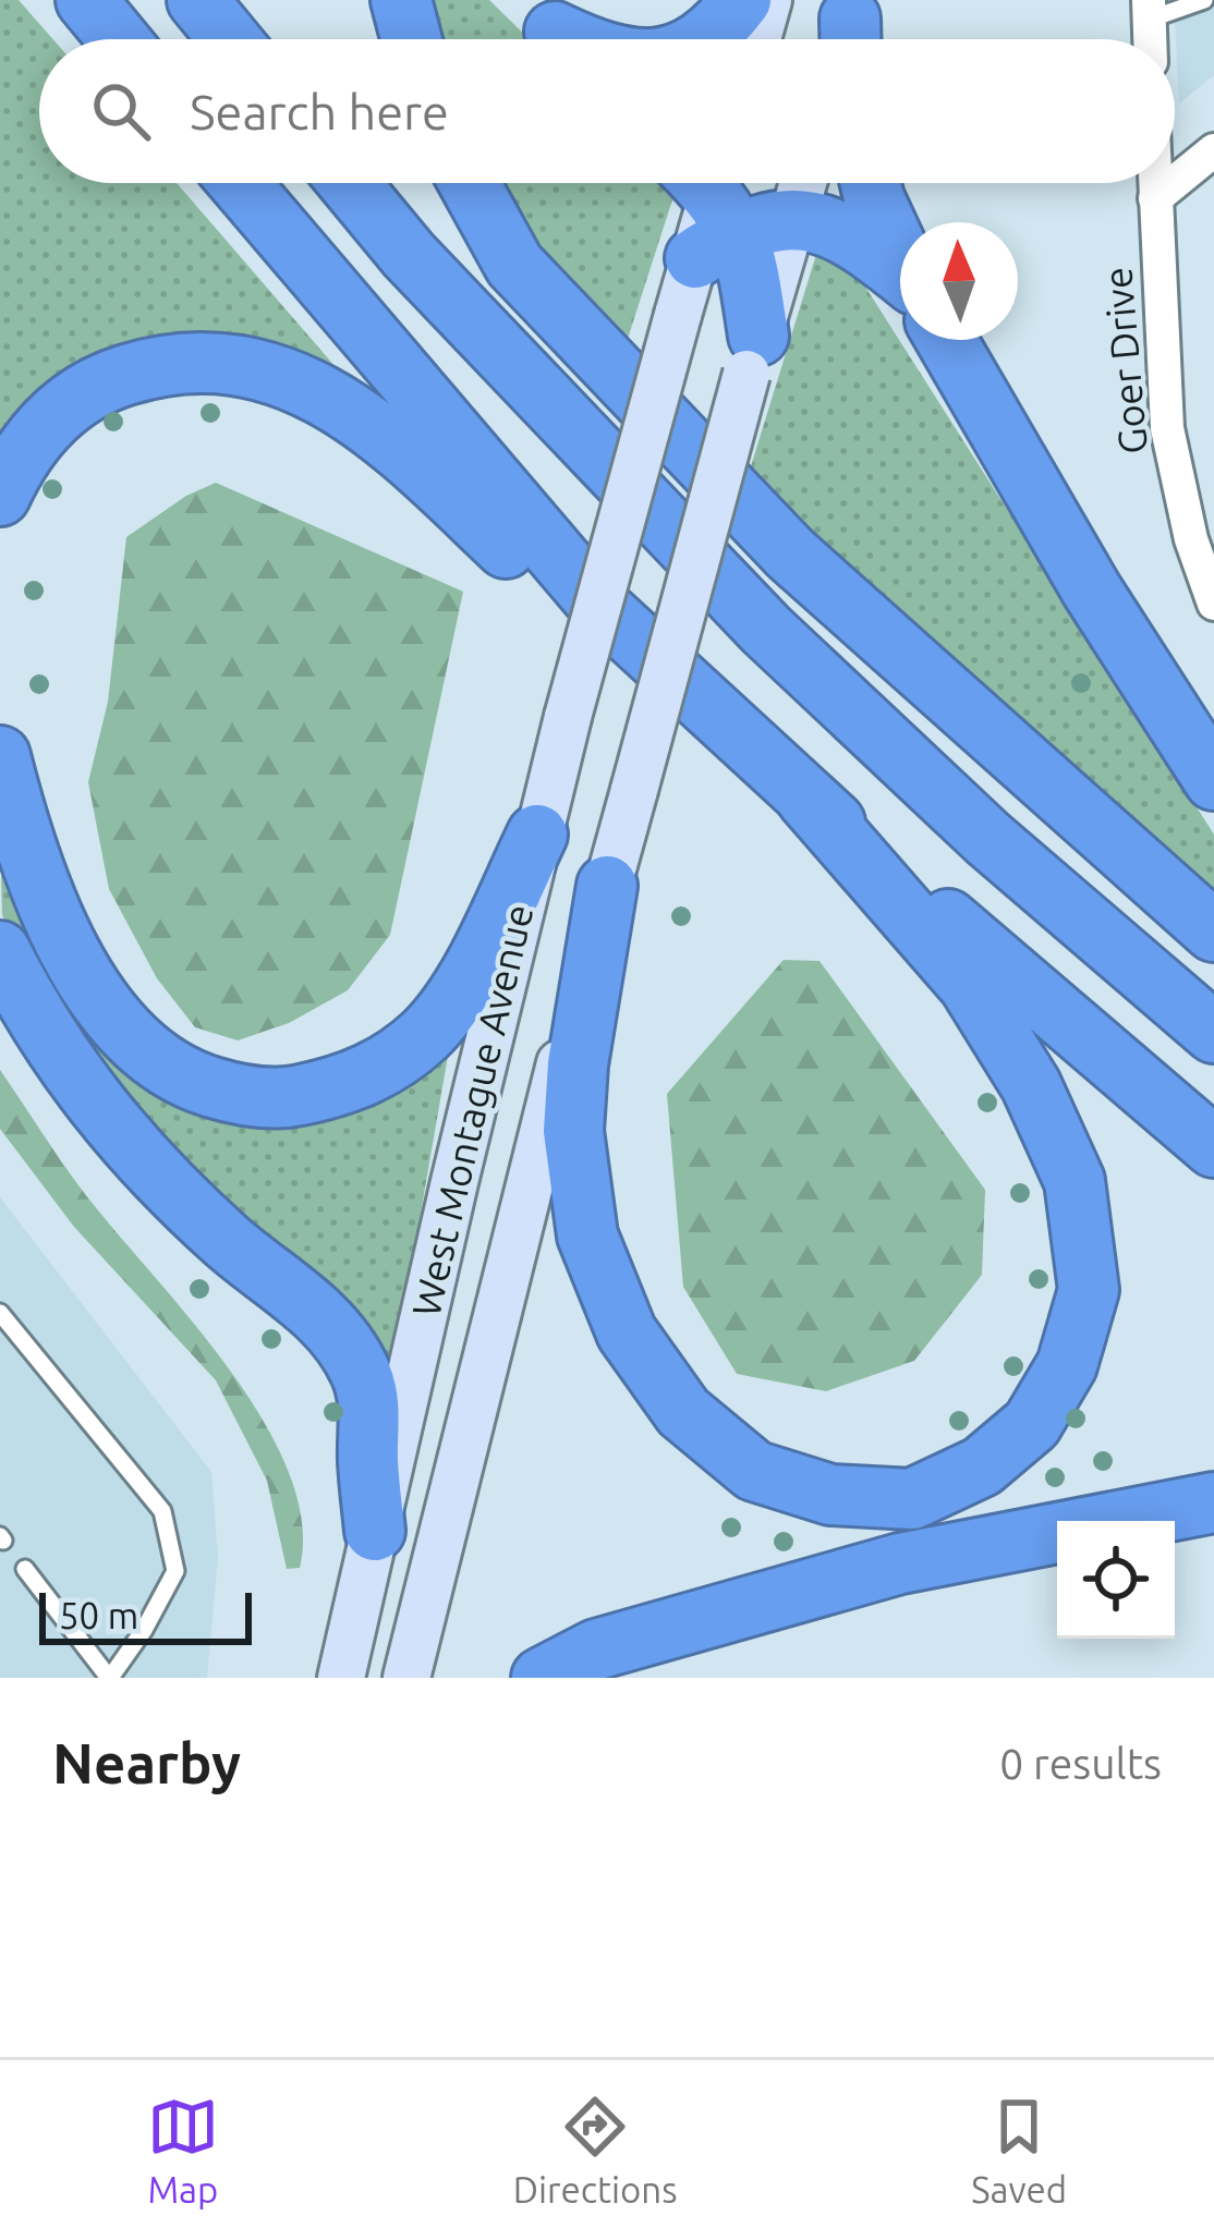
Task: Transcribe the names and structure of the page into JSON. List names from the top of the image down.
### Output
{
  "streets": {
    "main road": ["West Montague Avenue"],
    "street": ["Goer Drive"]
  },
  "scale_bar": "50 m",
  "north": "top",
  "page": {
    "search": "Search here",
    "scale": "50 m",
    "heading": ["Nearby", "0 results"],
    "nav": ["Map", "Directions", "Saved"]
  }
}
